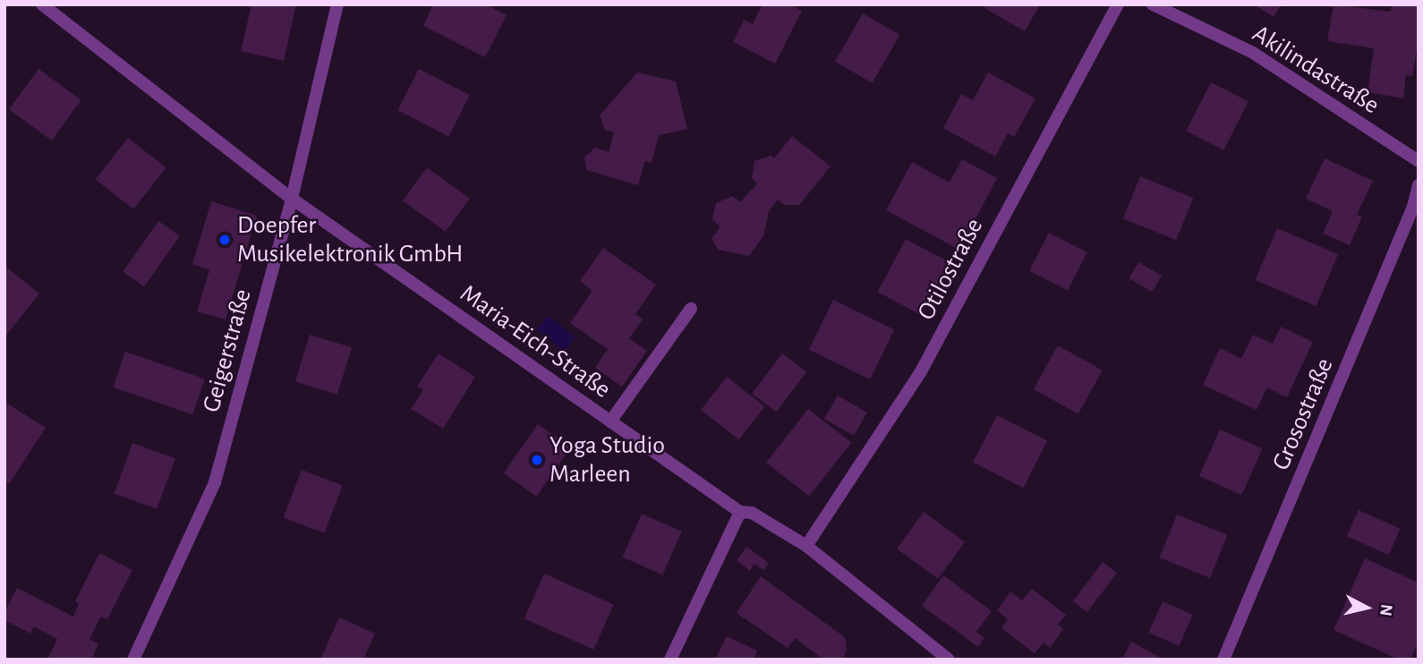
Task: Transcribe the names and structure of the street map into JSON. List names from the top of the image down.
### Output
{
  "streets": {
    "street": [
      "Akilindastraße",
      "Otilostraße",
      "Maria-Eich-Straße",
      "Geigerstraße",
      "Grosostraße"
    ]
  },
  "crossings": [
    ["Otilostraße", "Maria-Eich-Straße"],
    ["Maria-Eich-Straße", "Geigerstraße"]
  ],
  "places": ["Doepfer Musikelektronik GmbH", "Yoga Studio Marleen"],
  "north": "right"
}
